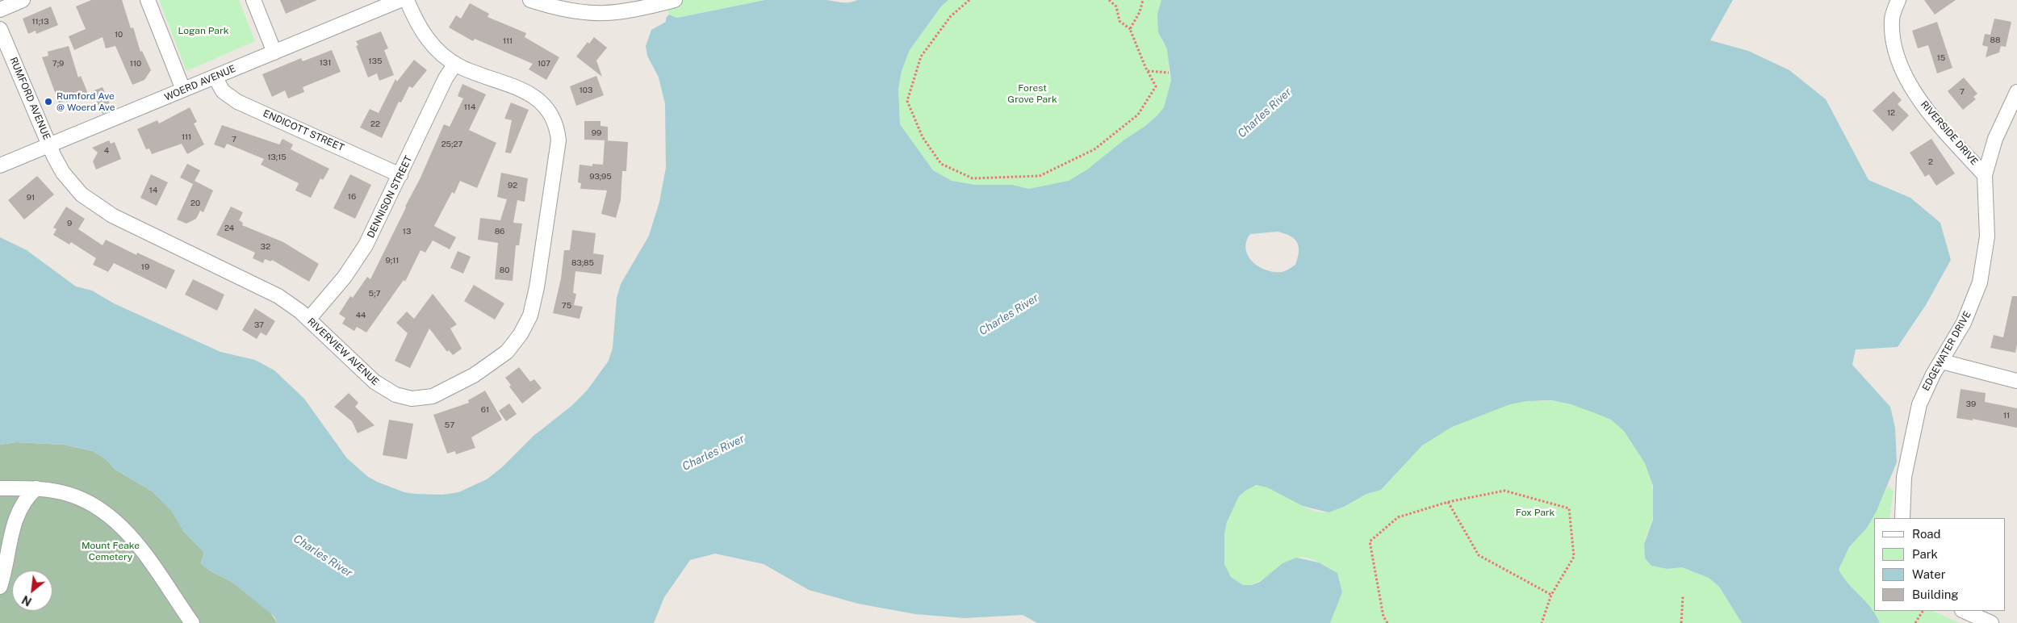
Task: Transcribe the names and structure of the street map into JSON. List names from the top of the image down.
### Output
{
  "streets": {
    "street": [
      "WOERD AVENUE",
      "RUMFORD AVENUE",
      "ENDICOTT STREET",
      "RIVERSIDE DRIVE",
      "DENNISON STREET",
      "EDGEWATER DRIVE",
      "RIVERVIEW AVENUE"
    ]
  },
  "crossings": [
    ["WOERD AVENUE", "RUMFORD AVENUE"],
    ["WOERD AVENUE", "ENDICOTT STREET"],
    ["WOERD AVENUE", "RIVERVIEW AVENUE"],
    ["RUMFORD AVENUE", "RIVERVIEW AVENUE"],
    ["ENDICOTT STREET", "DENNISON STREET"],
    ["RIVERSIDE DRIVE", "EDGEWATER DRIVE"],
    ["DENNISON STREET", "RIVERVIEW AVENUE"]
  ],
  "water": ["Charles River"],
  "parks": [
    "Logan Park",
    "Forest Grove Park",
    "Fox Park",
    "Mount Feake Cemetery"
  ],
  "places": ["Rumford Ave @ Woerd Ave"],
  "house_numbers": [
    "11;13",
    "10",
    "88",
    "111",
    "15",
    "135",
    "131",
    "7;9",
    "110",
    "107",
    "103",
    "7",
    "114",
    "12",
    "22",
    "99",
    "111",
    "7",
    "25;27",
    "4",
    "13;15",
    "2",
    "93;95",
    "92",
    "14",
    "16",
    "91",
    "20",
    "9",
    "24",
    "13",
    "86",
    "32",
    "9;11",
    "83;85",
    "19",
    "80",
    "5;7",
    "75",
    "44",
    "37",
    "39",
    "61",
    "11",
    "57"
  ],
  "legend": [
    "Road",
    "Park",
    "Water",
    "Building"
  ],
  "north": "bottom left"
}
